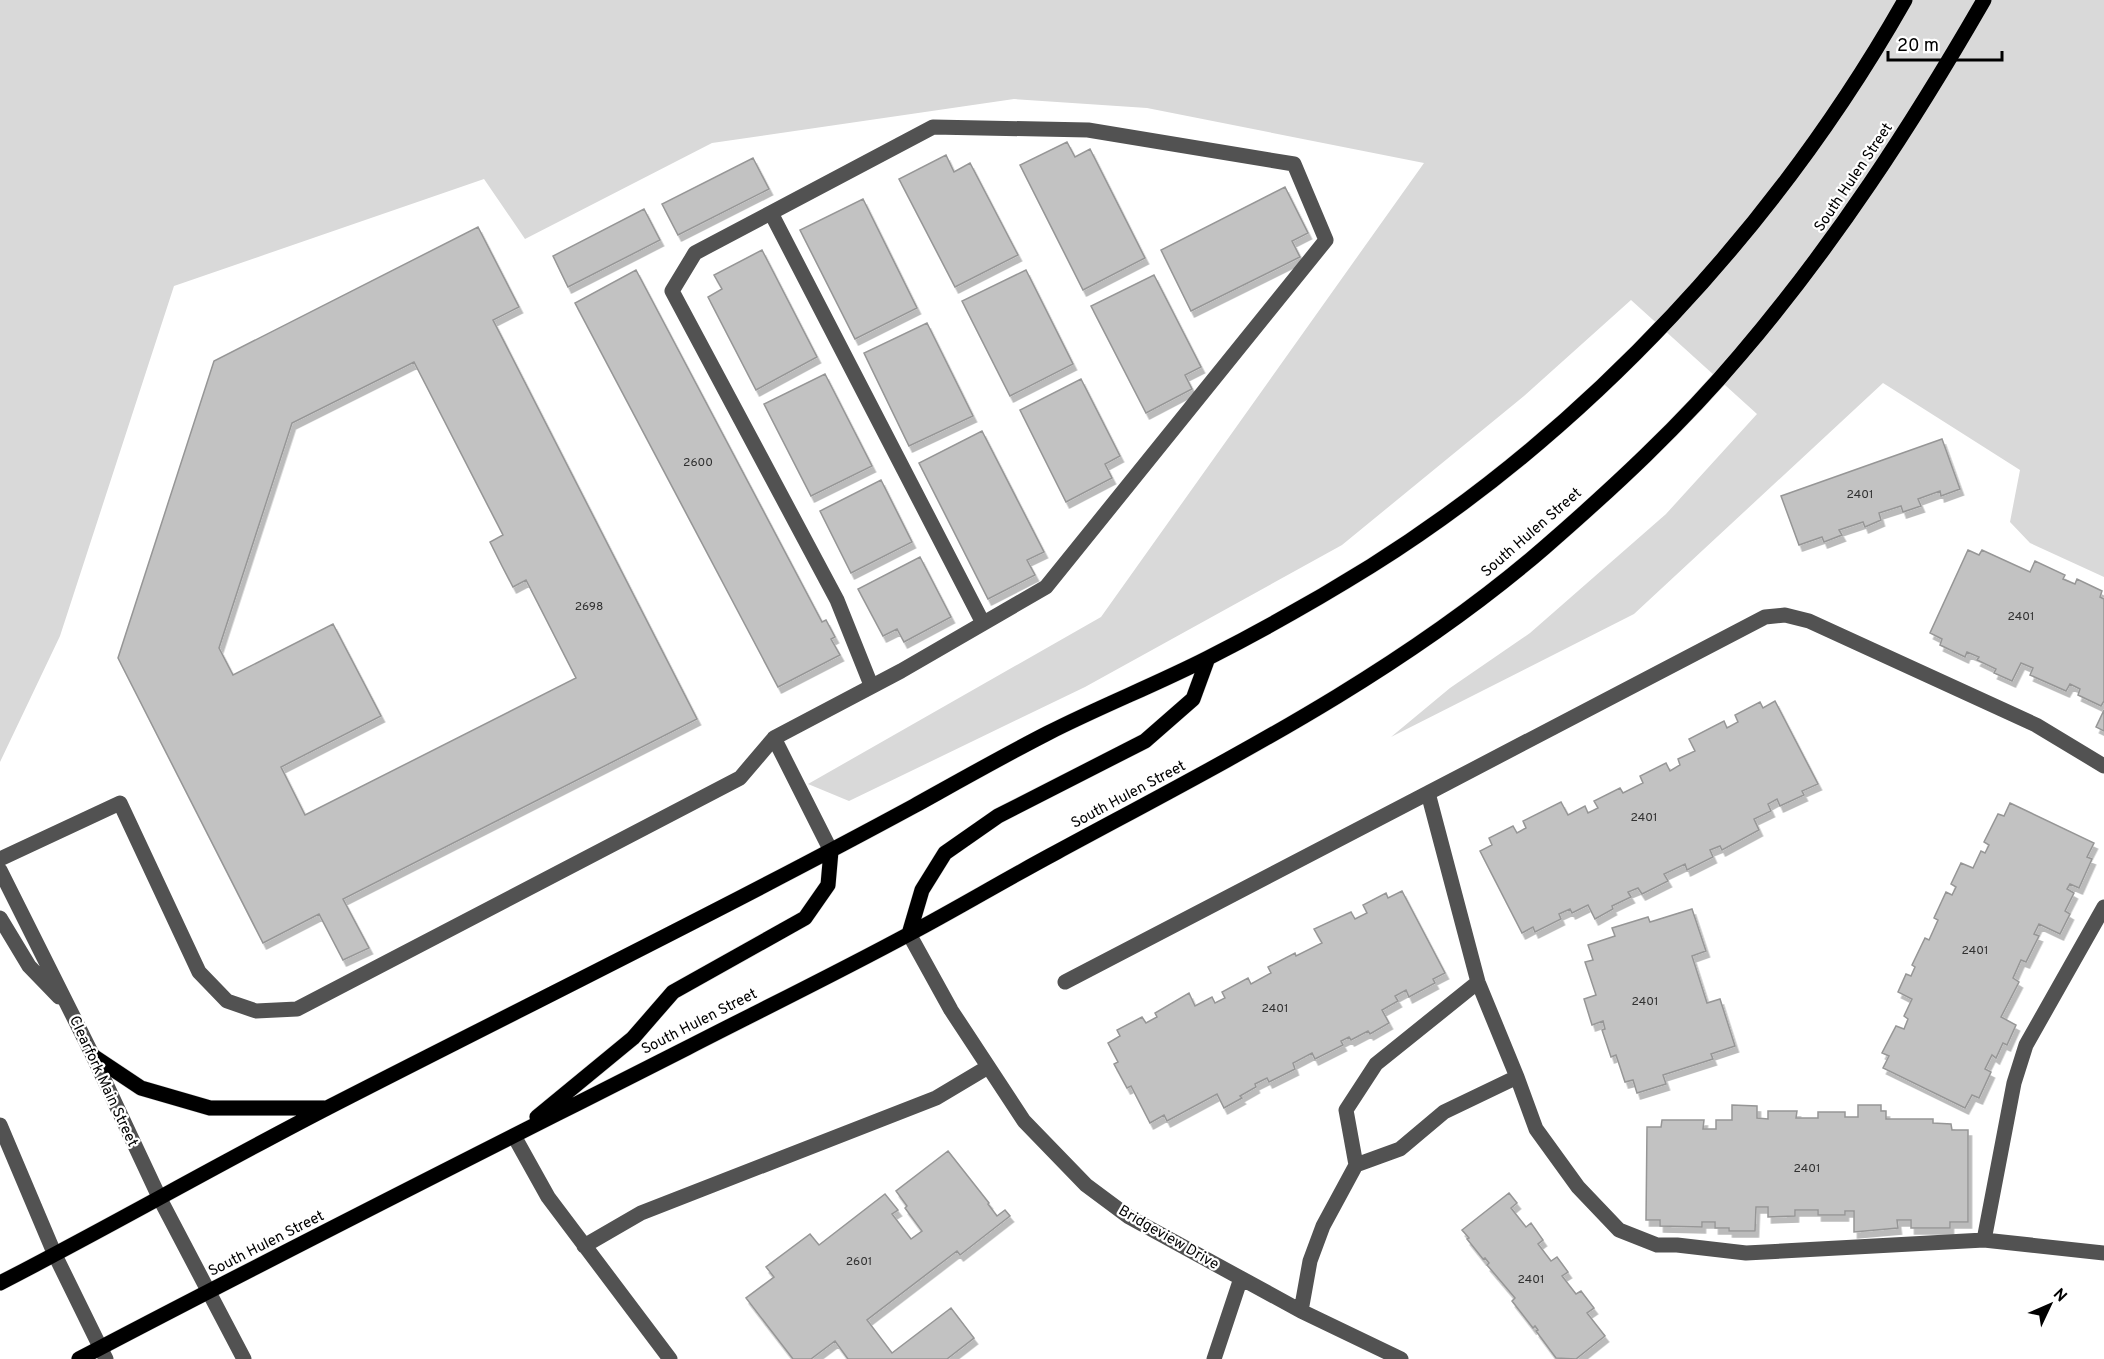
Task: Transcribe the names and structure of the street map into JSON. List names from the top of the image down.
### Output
{
  "streets": {
    "main road": ["South Hulen Street"],
    "street": ["Clearfork Main Street", "Bridgeview Drive"]
  },
  "crossings": [
    ["South Hulen Street", "Clearfork Main Street"],
    ["South Hulen Street", "Bridgeview Drive"]
  ],
  "house_numbers": [
    "2600",
    "2401",
    "2698",
    "2401",
    "2401",
    "2401",
    "2401",
    "2401",
    "2401",
    "2601",
    "2401"
  ],
  "scale_bar": "20 m",
  "north": "top right"
}
